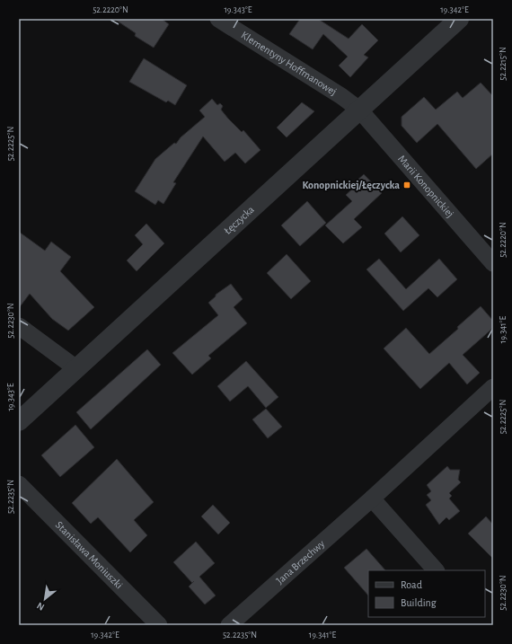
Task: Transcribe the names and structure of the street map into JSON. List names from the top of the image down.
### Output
{
  "streets": {
    "street": [
      "Klementyny Hoffmanowej",
      "Marii Konopnickiej",
      "Łęczycka",
      "Stanisława Moniuszki",
      "Jana Brzechwy"
    ]
  },
  "crossings": [
    ["Klementyny Hoffmanowej", "Marii Konopnickiej"],
    ["Klementyny Hoffmanowej", "Łęczycka"],
    ["Marii Konopnickiej", "Łęczycka"]
  ],
  "places": {
    "transit": ["Konopnickiej/Łęczycka"]
  },
  "legend": ["Road", "Building"],
  "north": "bottom left",
  "coordinates": [
    "52.2220°N",
    "19.343°E",
    "19.342°E",
    "52.2215°N",
    "52.2225°N",
    "52.2230°N",
    "19.341°E",
    "52.2235°N"
  ]
}
